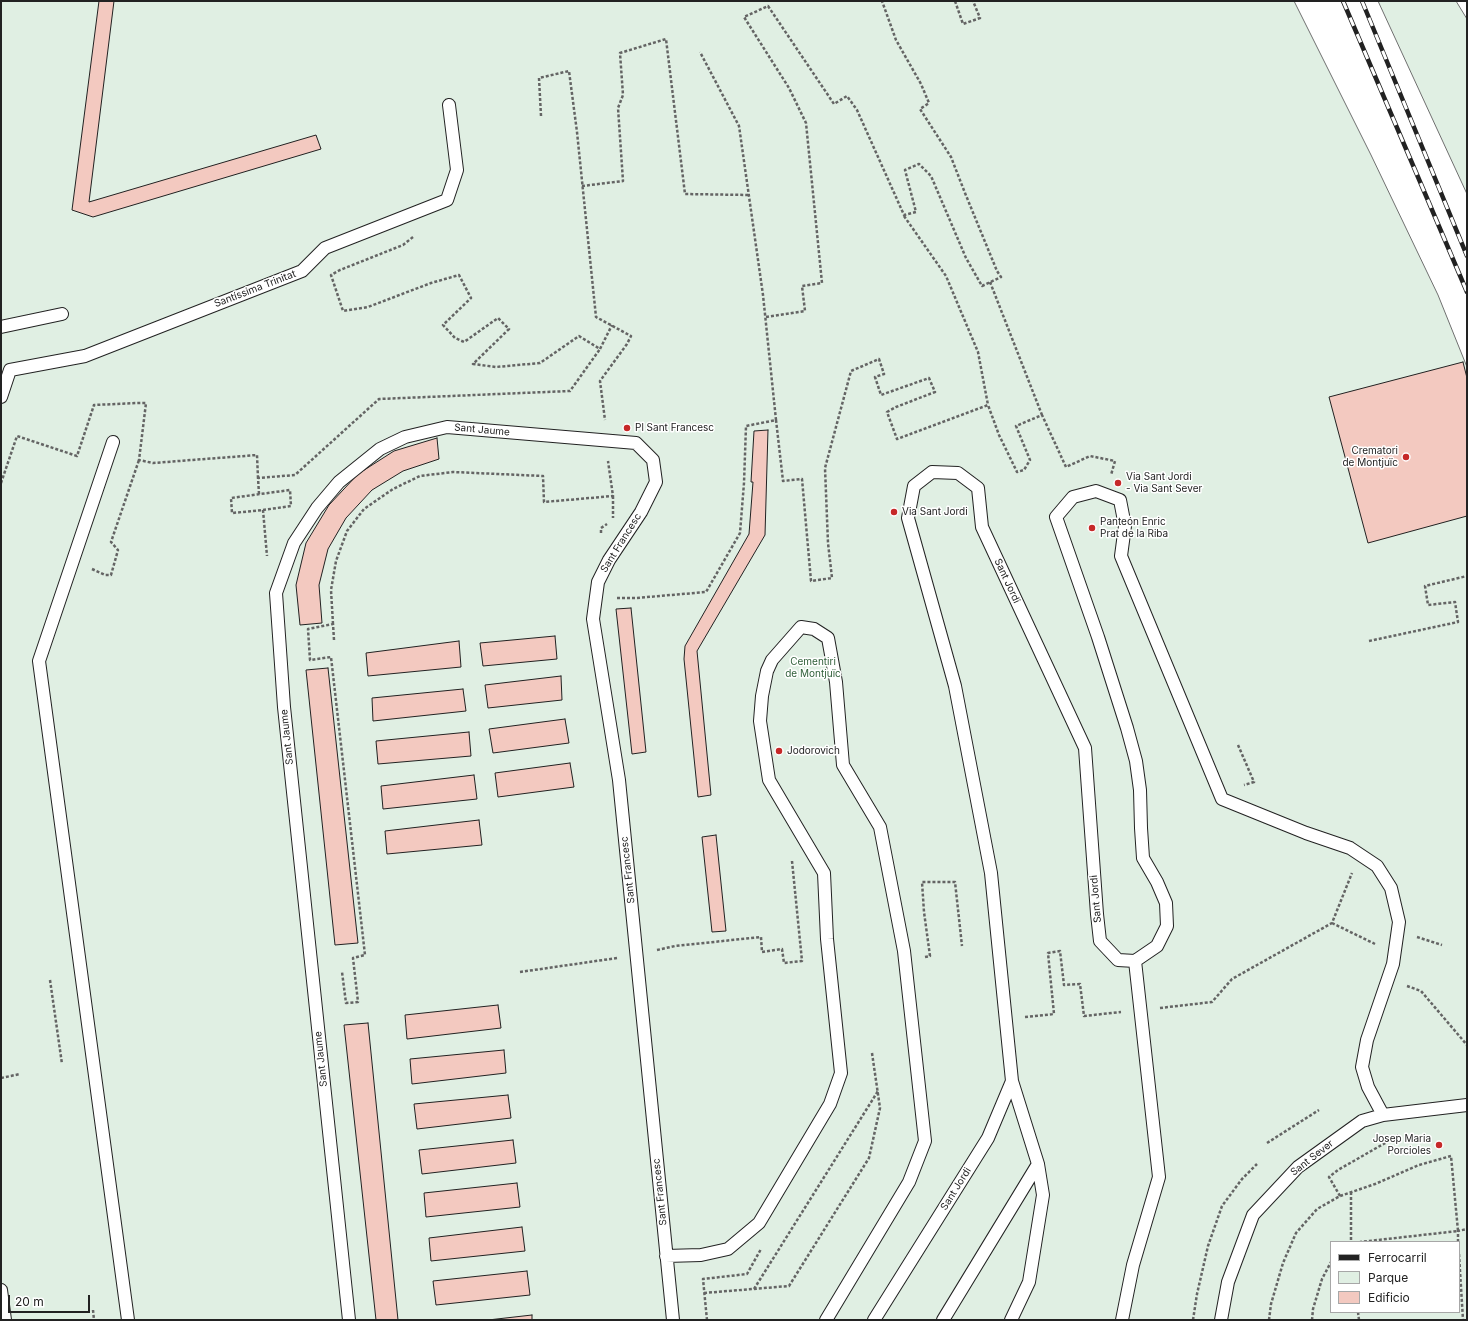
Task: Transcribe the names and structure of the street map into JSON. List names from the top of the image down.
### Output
{
  "streets": {
    "lane": [
      "Santíssima Trinitat",
      "Sant Jaume",
      "Sant Francesc",
      "Sant Jordi",
      "Sant Sever"
    ]
  },
  "crossings": [
    ["Sant Jaume", "Sant Francesc"]
  ],
  "parks": ["Cementiri de Montjuïc"],
  "places": [
    "Pl Sant Francesc",
    "Crematori de Montjuïc",
    "Via Sant Jordi - Via Sant Sever",
    "Via Sant Jordi",
    "Panteón Enric Prat de la Riba",
    "Jodorovich",
    "Josep Maria Porcioles"
  ],
  "legend": ["Ferrocarril", "Parque", "Edificio"],
  "scale_bar": "20 m"
}
